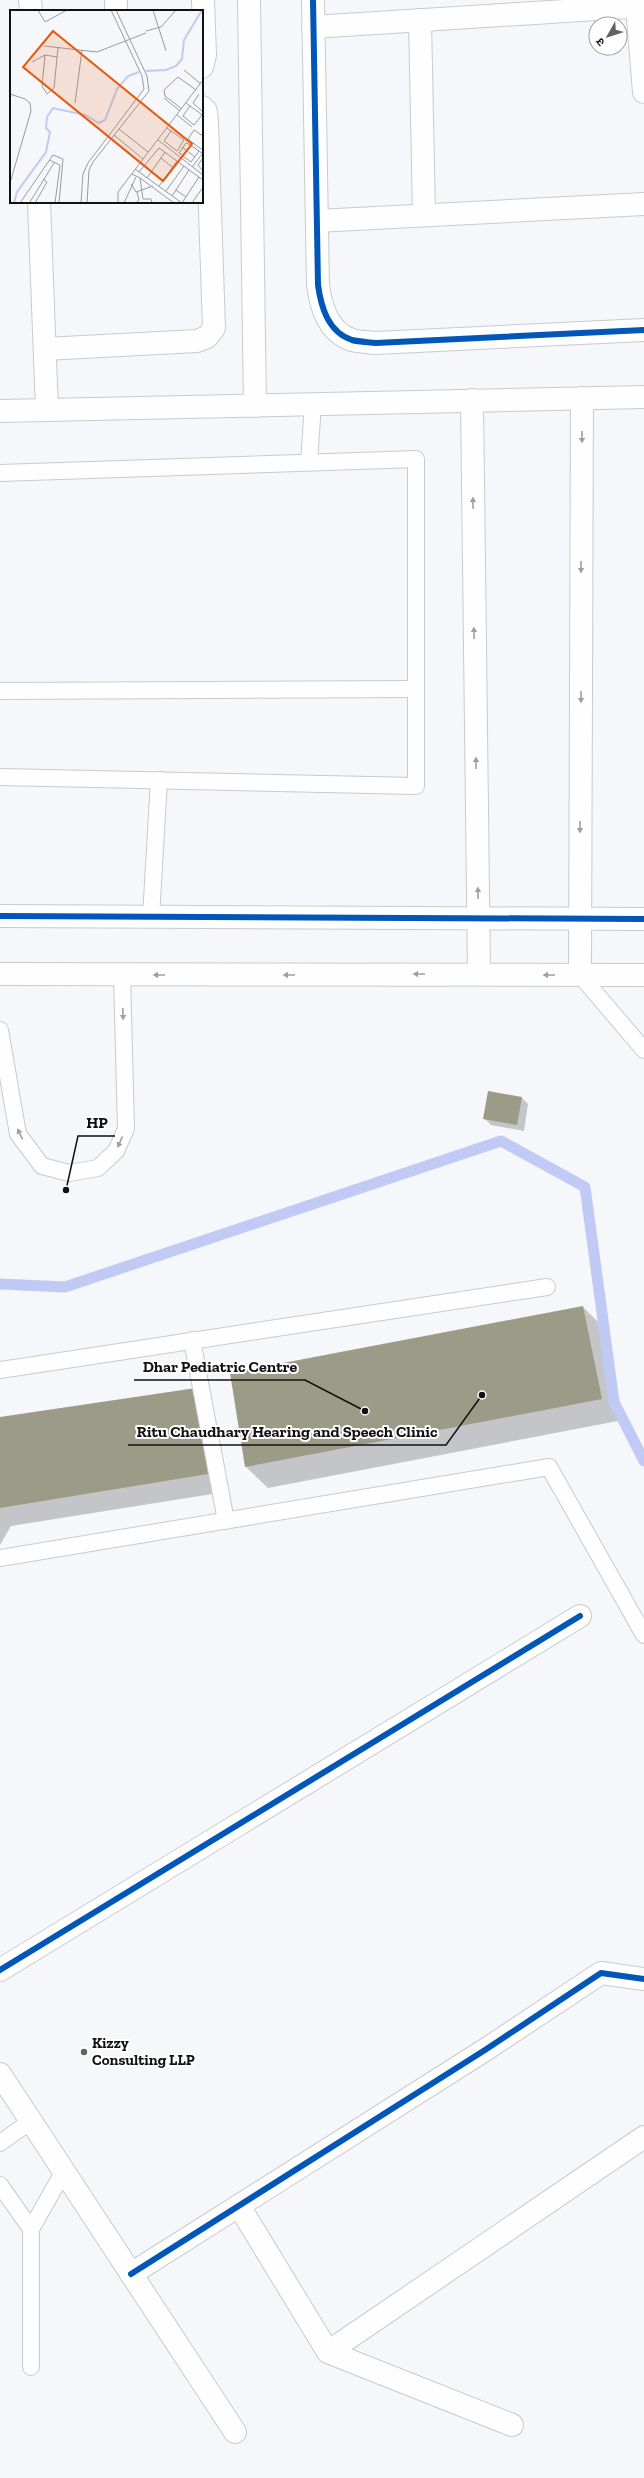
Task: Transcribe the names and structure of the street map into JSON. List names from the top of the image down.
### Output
{
  "places": [
    "HP",
    "Ritu Chaudhary Hearing and Speech Clinic",
    "Dhar Pediatric Centre",
    "Kizzy Consulting LLP"
  ],
  "north": "bottom left"
}
